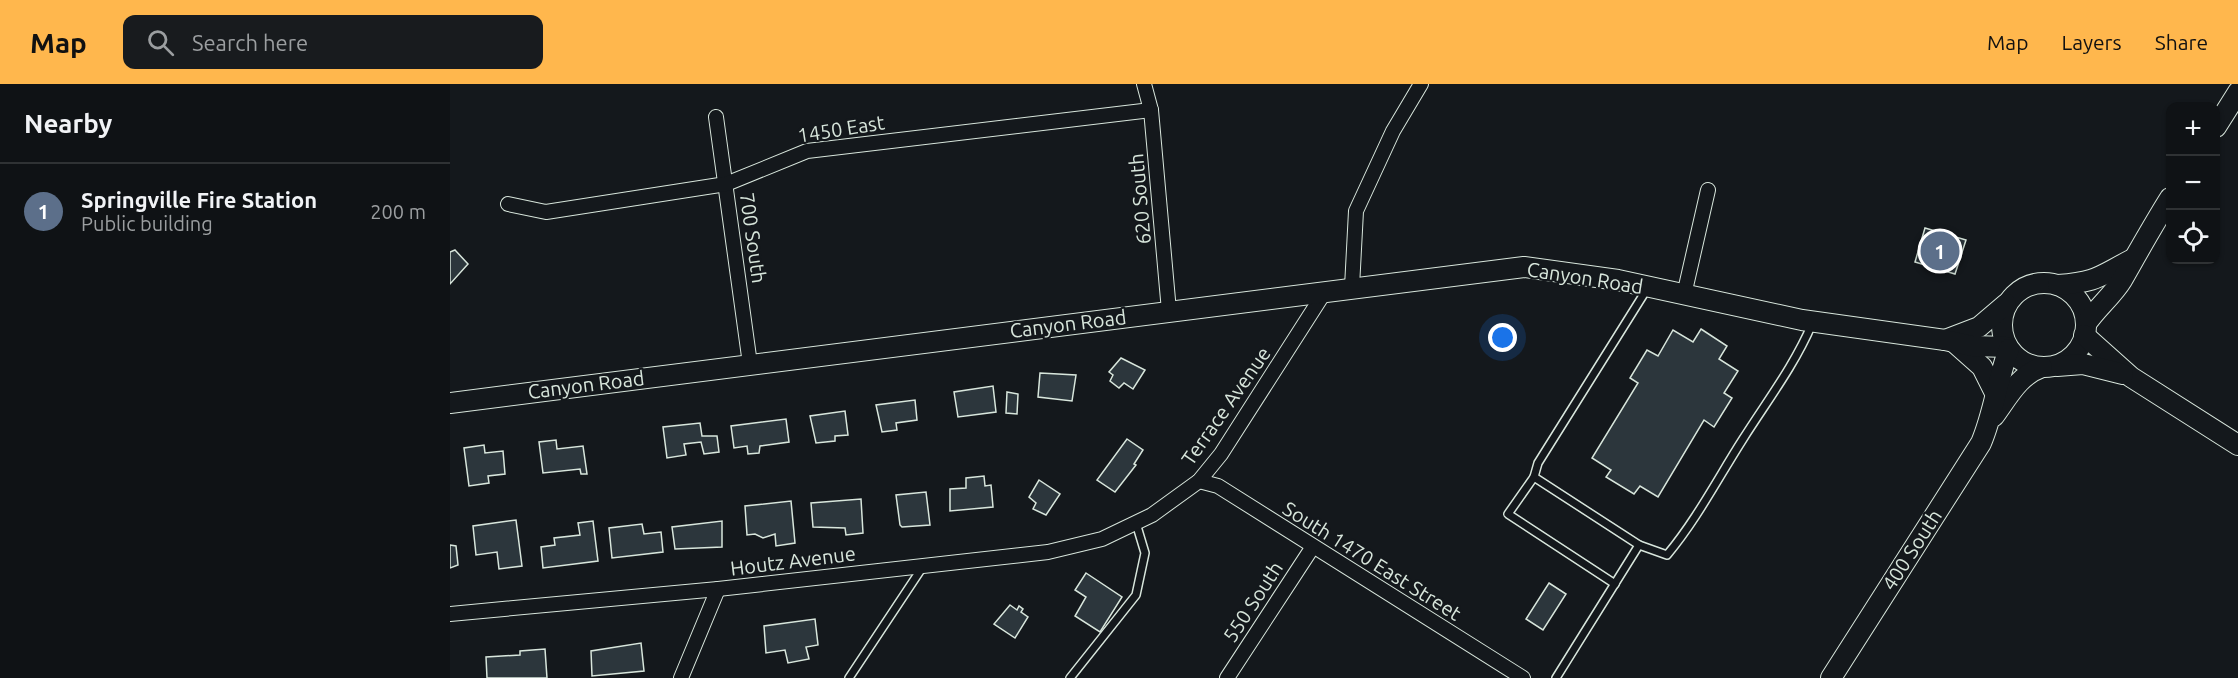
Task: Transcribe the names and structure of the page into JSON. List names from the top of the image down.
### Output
{
  "streets": {
    "main road": ["Canyon Road", "400 South"],
    "street": [
      "1450 East",
      "620 South",
      "700 South",
      "Terrace Avenue",
      "Houtz Avenue",
      "South 1470 East Street",
      "550 South"
    ]
  },
  "crossings": [
    ["1450 East", "620 South"],
    ["1450 East", "700 South"],
    ["620 South", "Canyon Road"],
    ["700 South", "Canyon Road"],
    ["Canyon Road", "Terrace Avenue"],
    ["Canyon Road", "400 South"],
    ["Terrace Avenue", "Houtz Avenue"],
    ["Terrace Avenue", "South 1470 East Street"],
    ["South 1470 East Street", "550 South"]
  ],
  "page": {
    "header": "Map",
    "search": "Search here",
    "nav": ["Map", "Layers", "Share"],
    "heading": "Nearby",
    "map_buttons": ["+", "−"],
    "list": [
      {
        "mark": "1",
        "name": "Springville Fire Station",
        "note": "Public building",
        "value": "200 m"
      }
    ],
    "pins": "1"
  }
}
